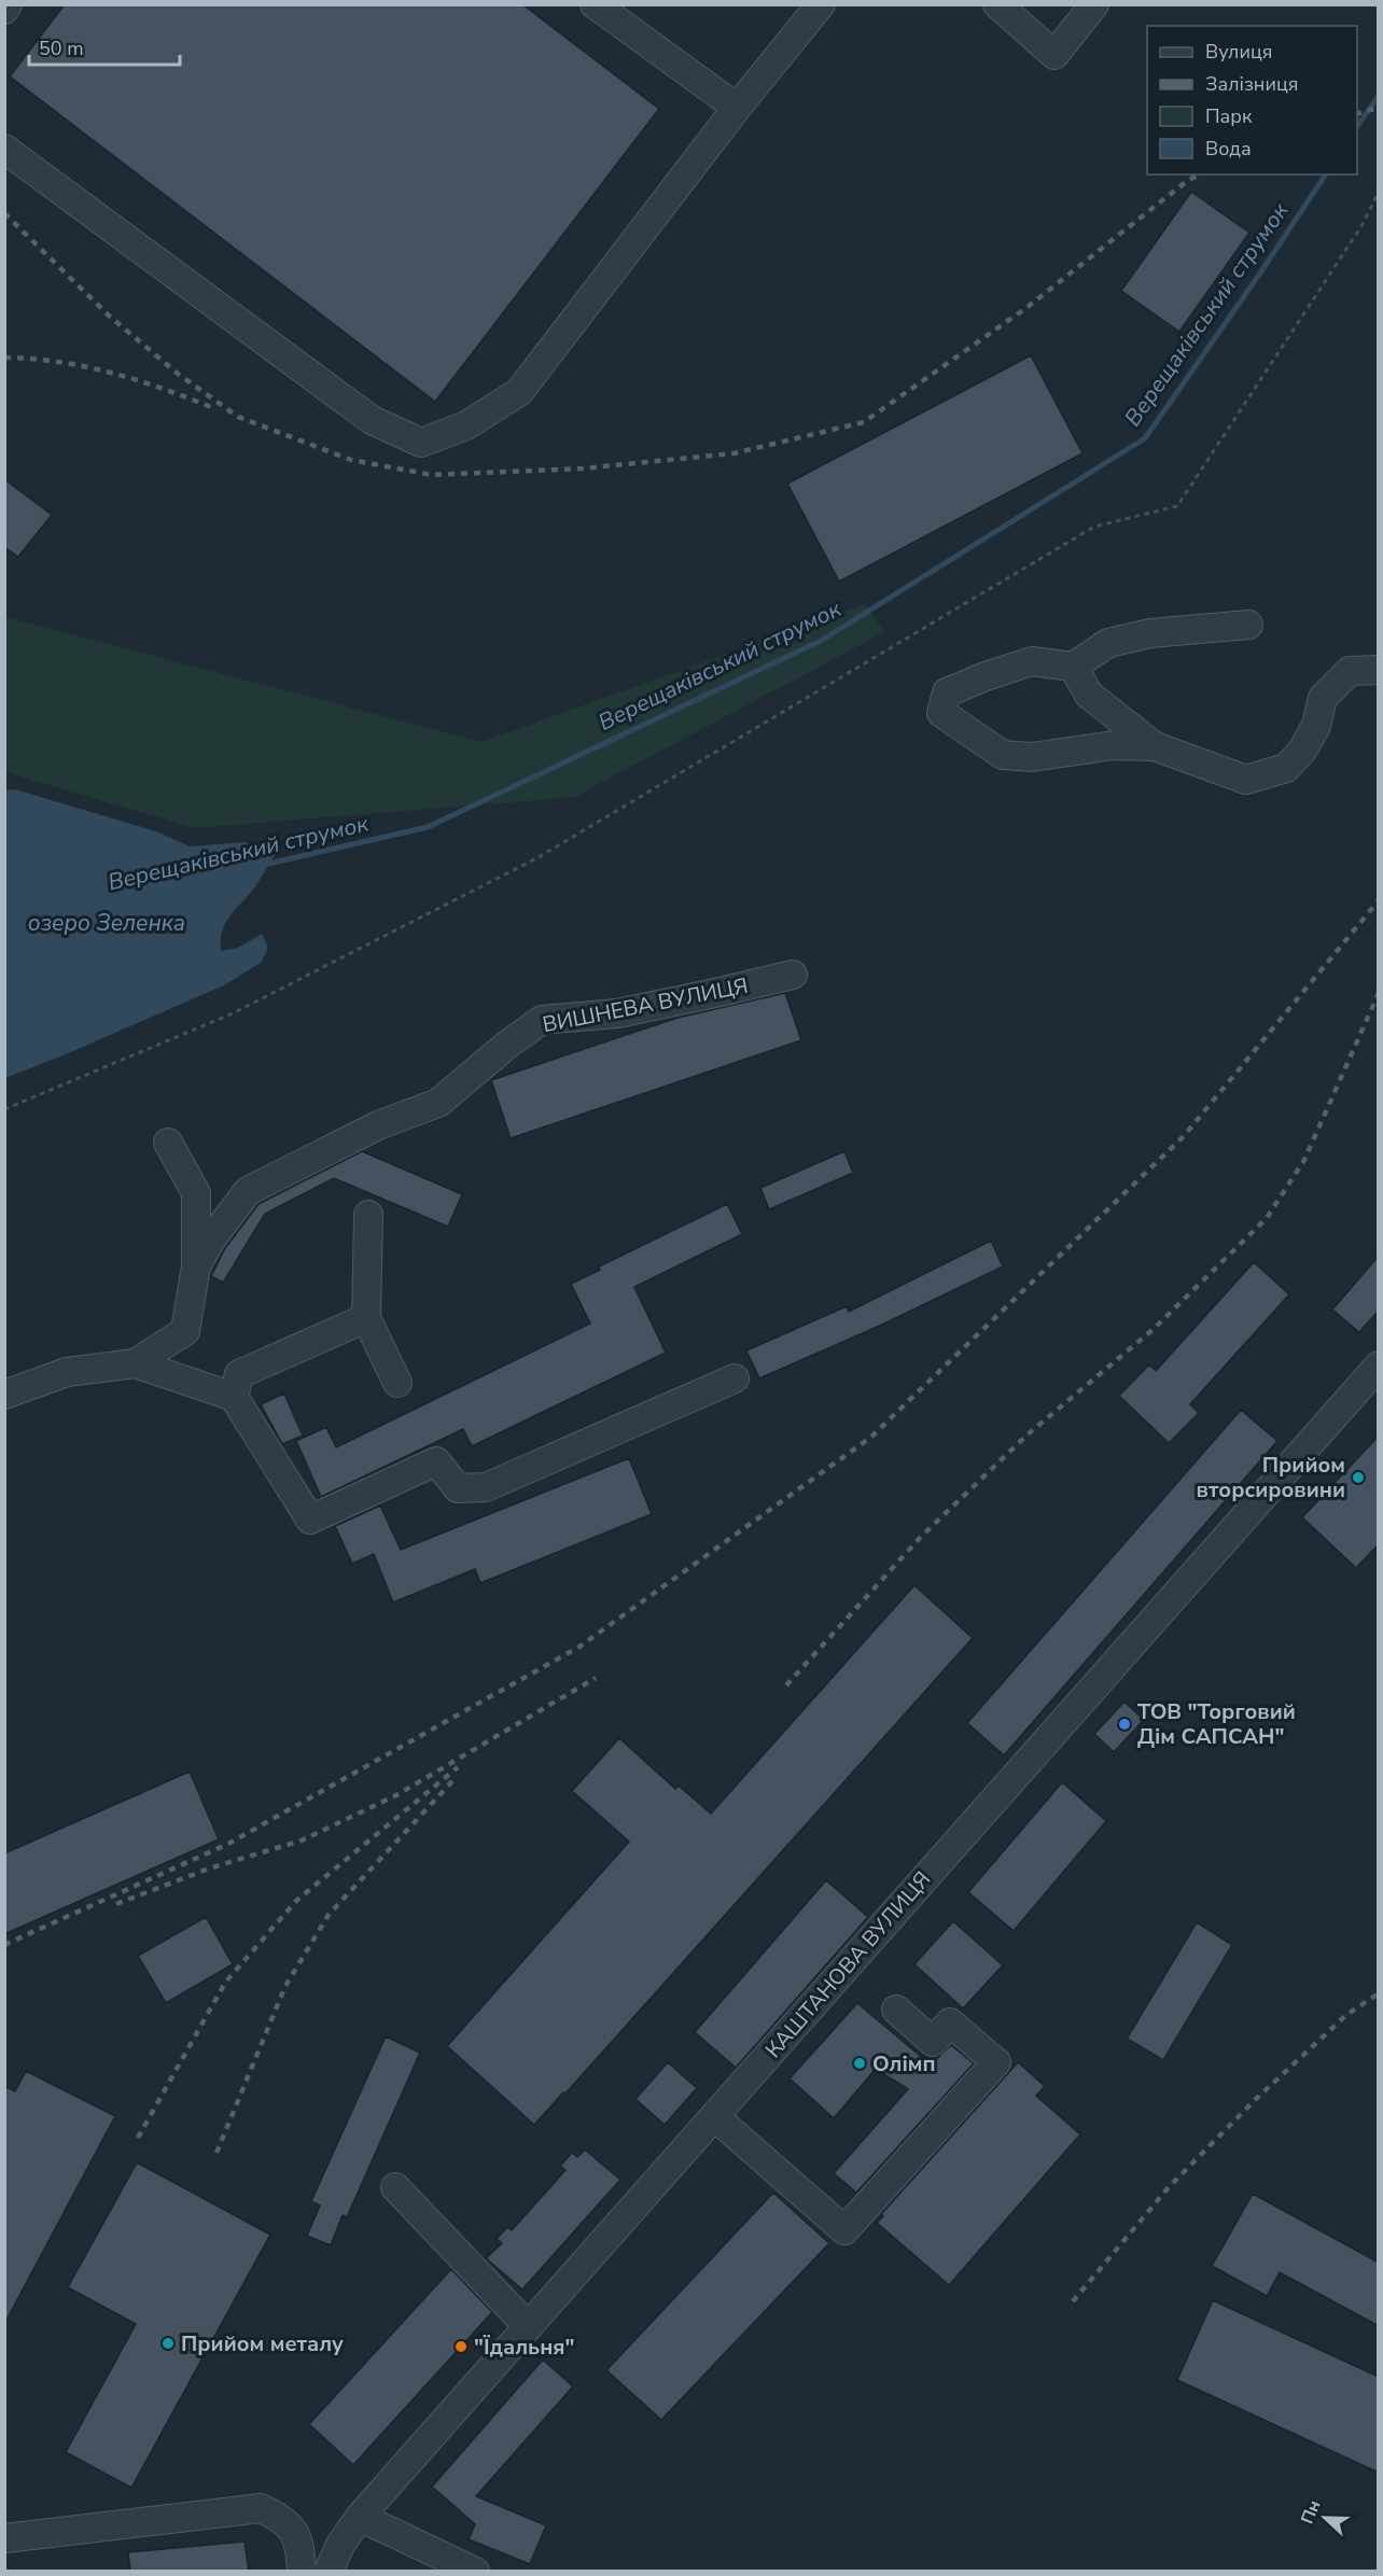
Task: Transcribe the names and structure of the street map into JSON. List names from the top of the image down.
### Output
{
  "streets": {
    "street": ["ВИШНЕВА ВУЛИЦЯ", "КАШТАНОВА ВУЛИЦЯ"]
  },
  "water": ["Верещаківський струмок", "озеро Зеленка"],
  "places": [
    "Прийом вторсировини",
    "ТОВ \"Торговий Дім САПСАН\"",
    "Олімп",
    "Прийом металу",
    "\"Їдальня\""
  ],
  "legend": [
    "Вулиця",
    "Залізниця",
    "Парк",
    "Вода"
  ],
  "scale_bar": "50 m",
  "north": "left"
}
